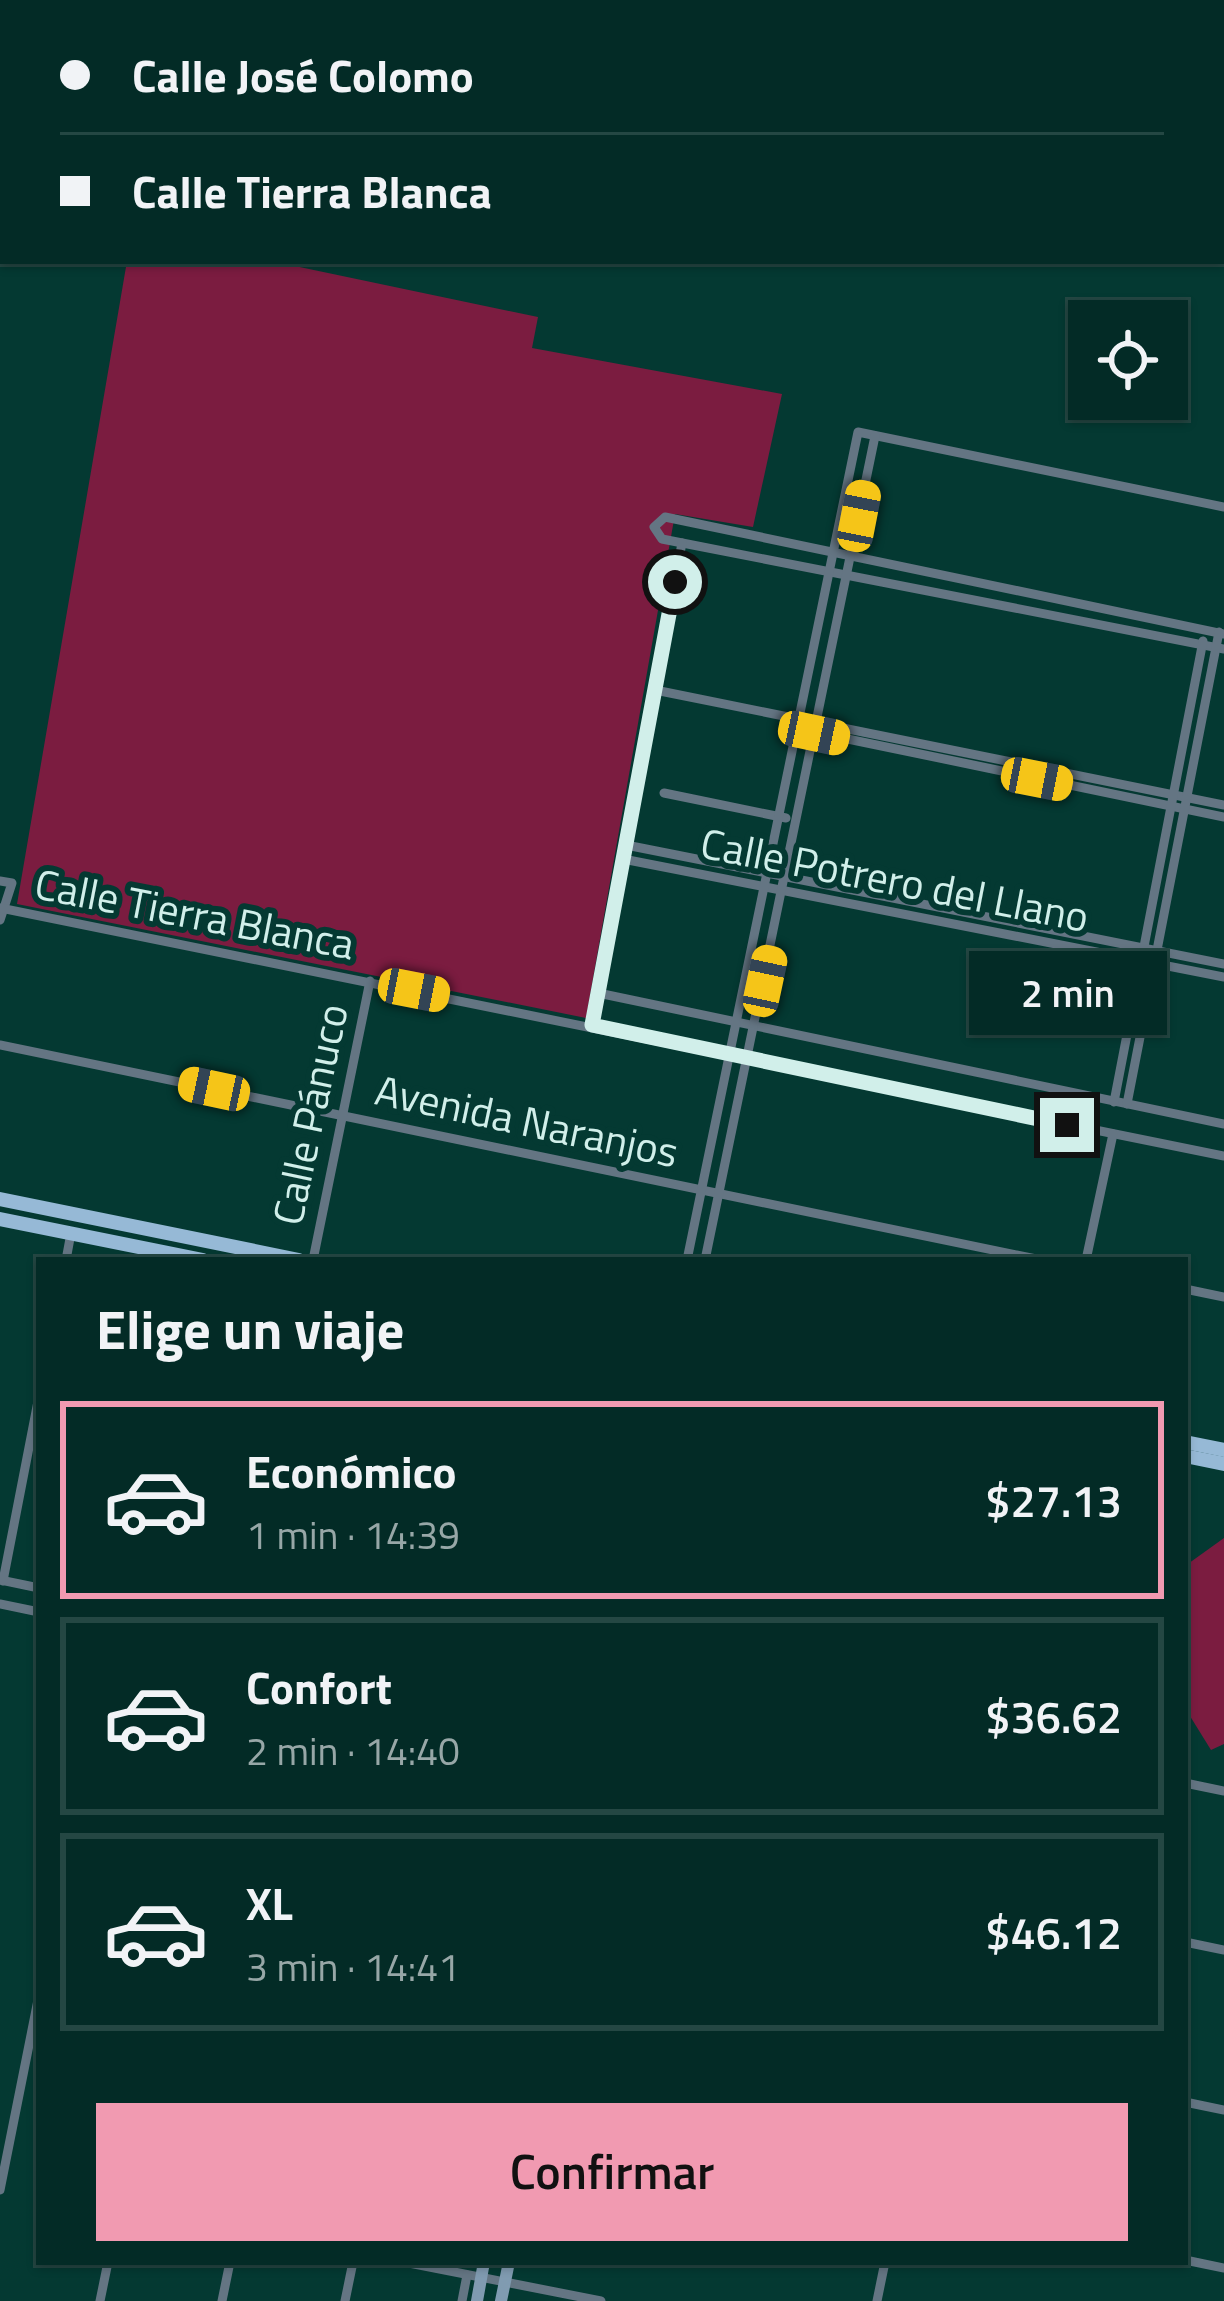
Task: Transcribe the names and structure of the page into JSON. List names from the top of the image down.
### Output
{
  "streets": {
    "street": [
      "Calle Potrero del Llano",
      "Calle Tierra Blanca",
      "Calle Pánuco",
      "Avenida Naranjos"
    ]
  },
  "crossings": [
    ["Calle Tierra Blanca", "Calle Pánuco"],
    ["Calle Pánuco", "Avenida Naranjos"]
  ],
  "page": {
    "banner": ["Calle José Colomo", "Calle Tierra Blanca"],
    "bubble": "2 min",
    "heading": "Elige un viaje",
    "list": [
      {
        "name": "Económico",
        "note": "1 min · 14:39",
        "value": "$27.13"
      },
      {
        "name": "Confort",
        "note": "2 min · 14:40",
        "value": "$36.62"
      },
      {
        "name": "XL",
        "note": "3 min · 14:41",
        "value": "$46.12"
      }
    ],
    "buttons": "Confirmar"
  }
}
